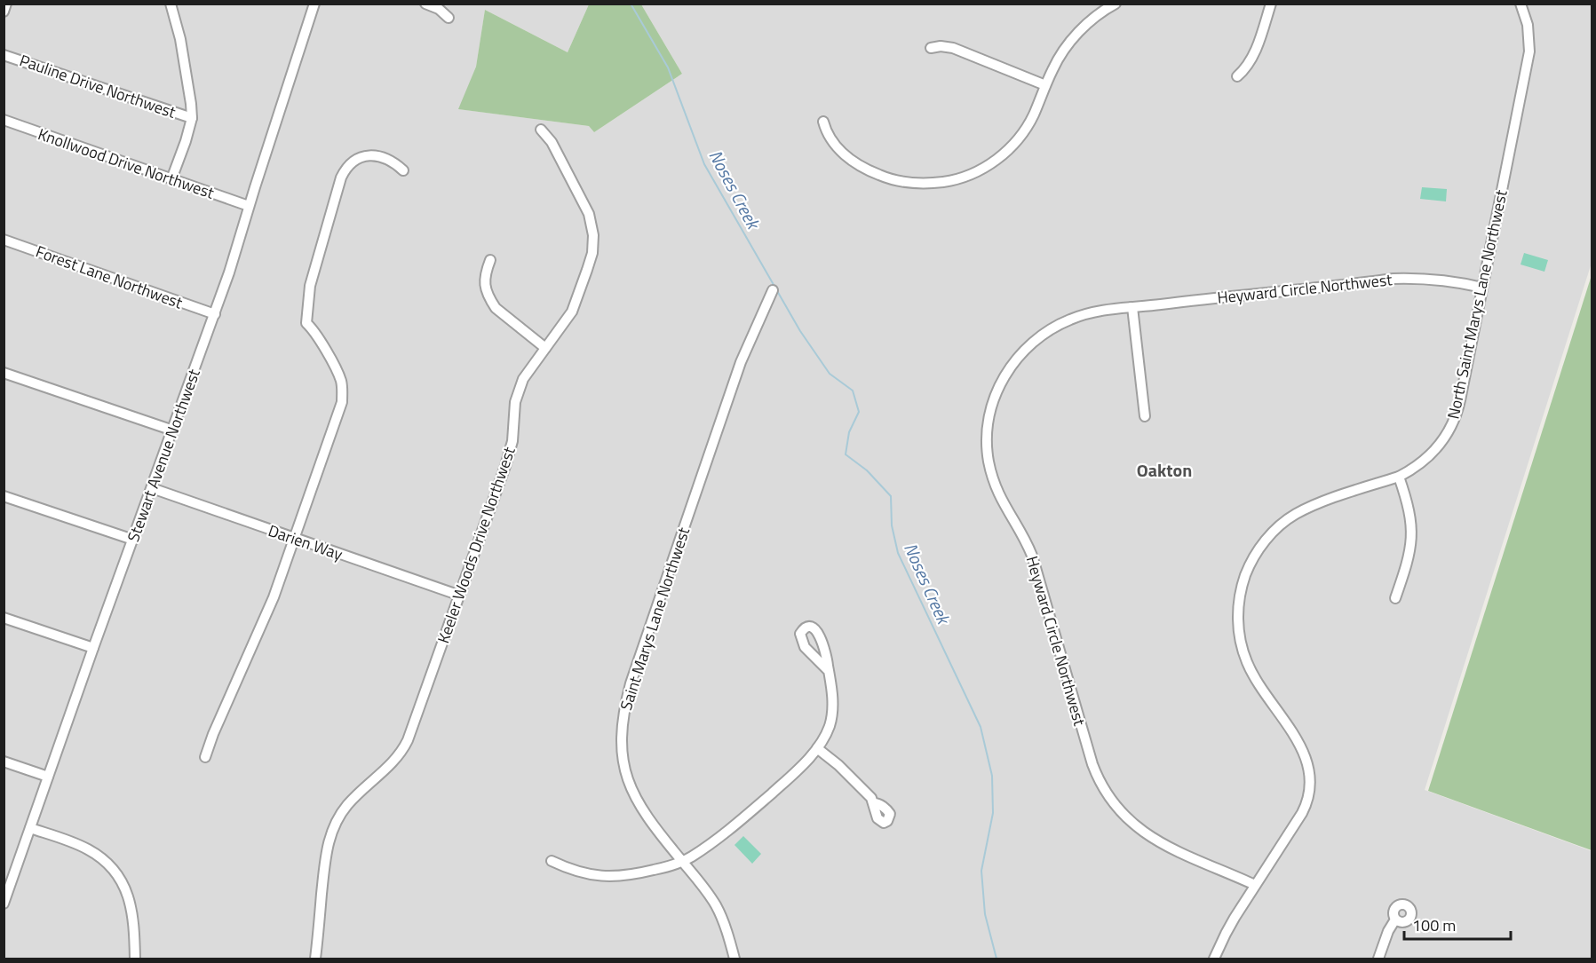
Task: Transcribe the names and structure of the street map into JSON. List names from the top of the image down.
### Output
{
  "streets": {
    "street": [
      "Pauline Drive Northwest",
      "Knollwood Drive Northwest",
      "Forest Lane Northwest",
      "Heyward Circle Northwest",
      "North Saint Marys Lane Northwest",
      "Stewart Avenue Northwest",
      "Darien Way",
      "Keeler Woods Drive Northwest",
      "Saint Marys Lane Northwest"
    ]
  },
  "crossings": [
    ["Knollwood Drive Northwest", "Stewart Avenue Northwest"],
    ["Forest Lane Northwest", "Stewart Avenue Northwest"],
    ["Heyward Circle Northwest", "North Saint Marys Lane Northwest"],
    ["Stewart Avenue Northwest", "Darien Way"],
    ["Darien Way", "Keeler Woods Drive Northwest"]
  ],
  "districts": ["Oakton"],
  "water": ["Noses Creek"],
  "scale_bar": "100 m"
}
